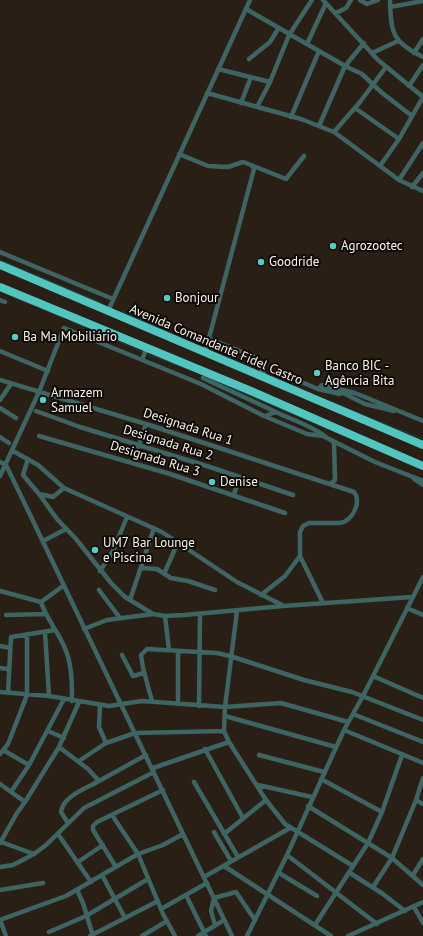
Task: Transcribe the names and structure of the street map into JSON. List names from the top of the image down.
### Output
{
  "streets": {
    "highway": ["Avenida Comandante Fidel Castro"],
    "street": ["Designada Rua 1", "Designada Rua 2", "Designada Rua 3"]
  },
  "places": [
    "Agrozootec",
    "Goodride",
    "Bonjour",
    "Ba Ma Mobiliário",
    "Banco BIC - Agência Bita",
    "Armazem Samuel",
    "Denise",
    "UM7 Bar Lounge e Piscina"
  ]
}
